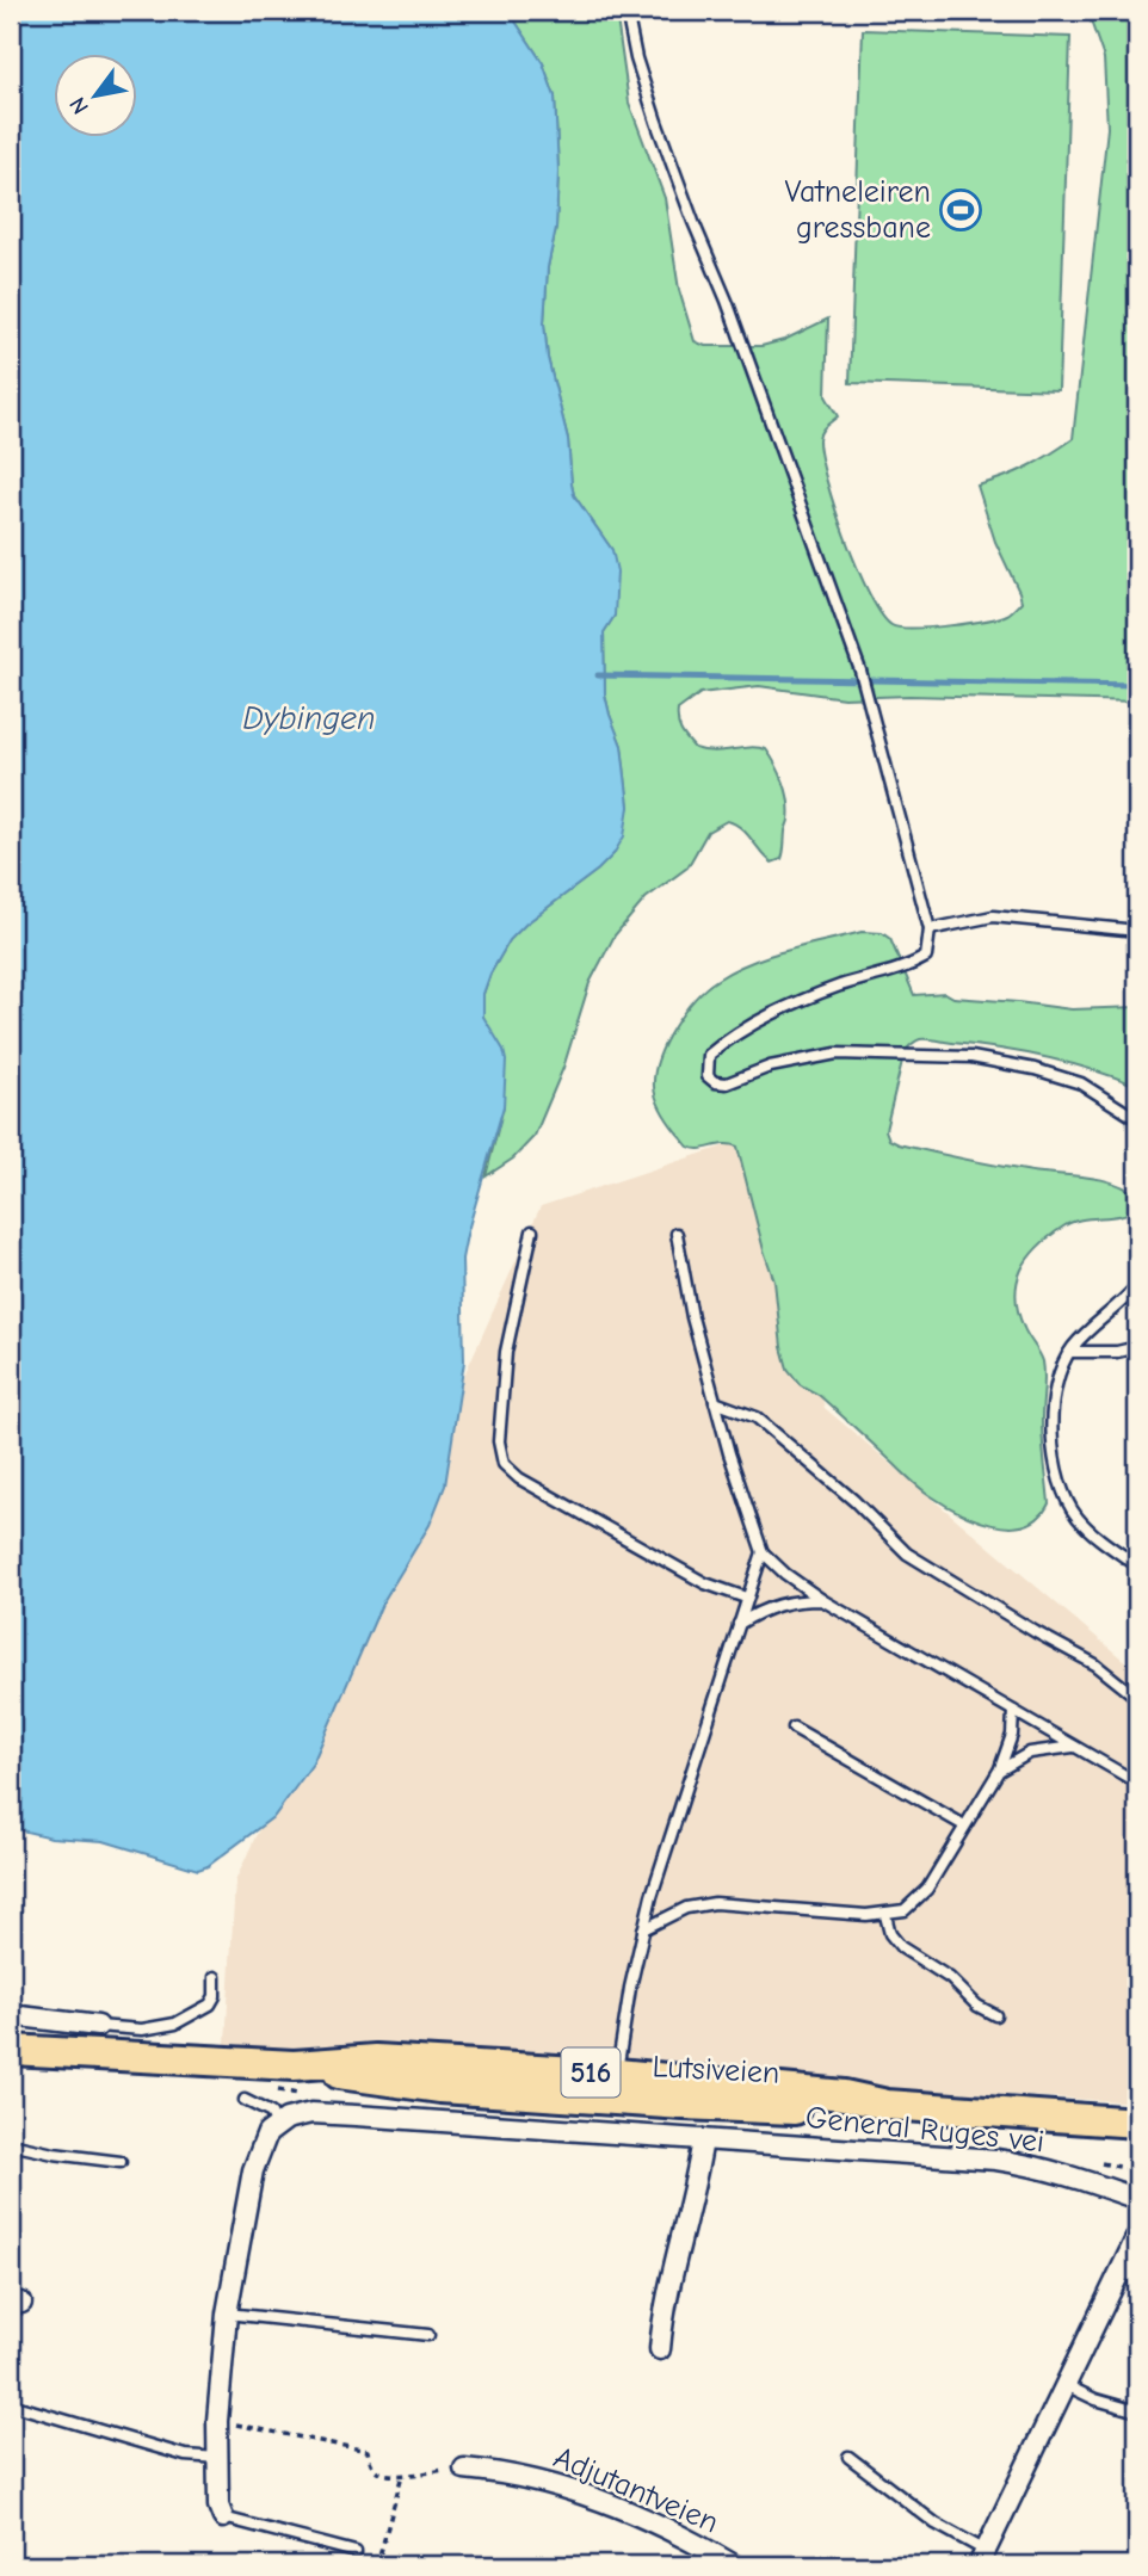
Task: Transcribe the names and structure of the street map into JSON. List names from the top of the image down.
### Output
{
  "streets": {
    "main road": ["Lutsiveien", "516"],
    "street": ["General Ruges vei", "Adjutantveien"]
  },
  "water": ["Dybingen"],
  "places": {
    "sports": ["Vatneleiren gressbane"]
  },
  "north": "bottom left"
}
